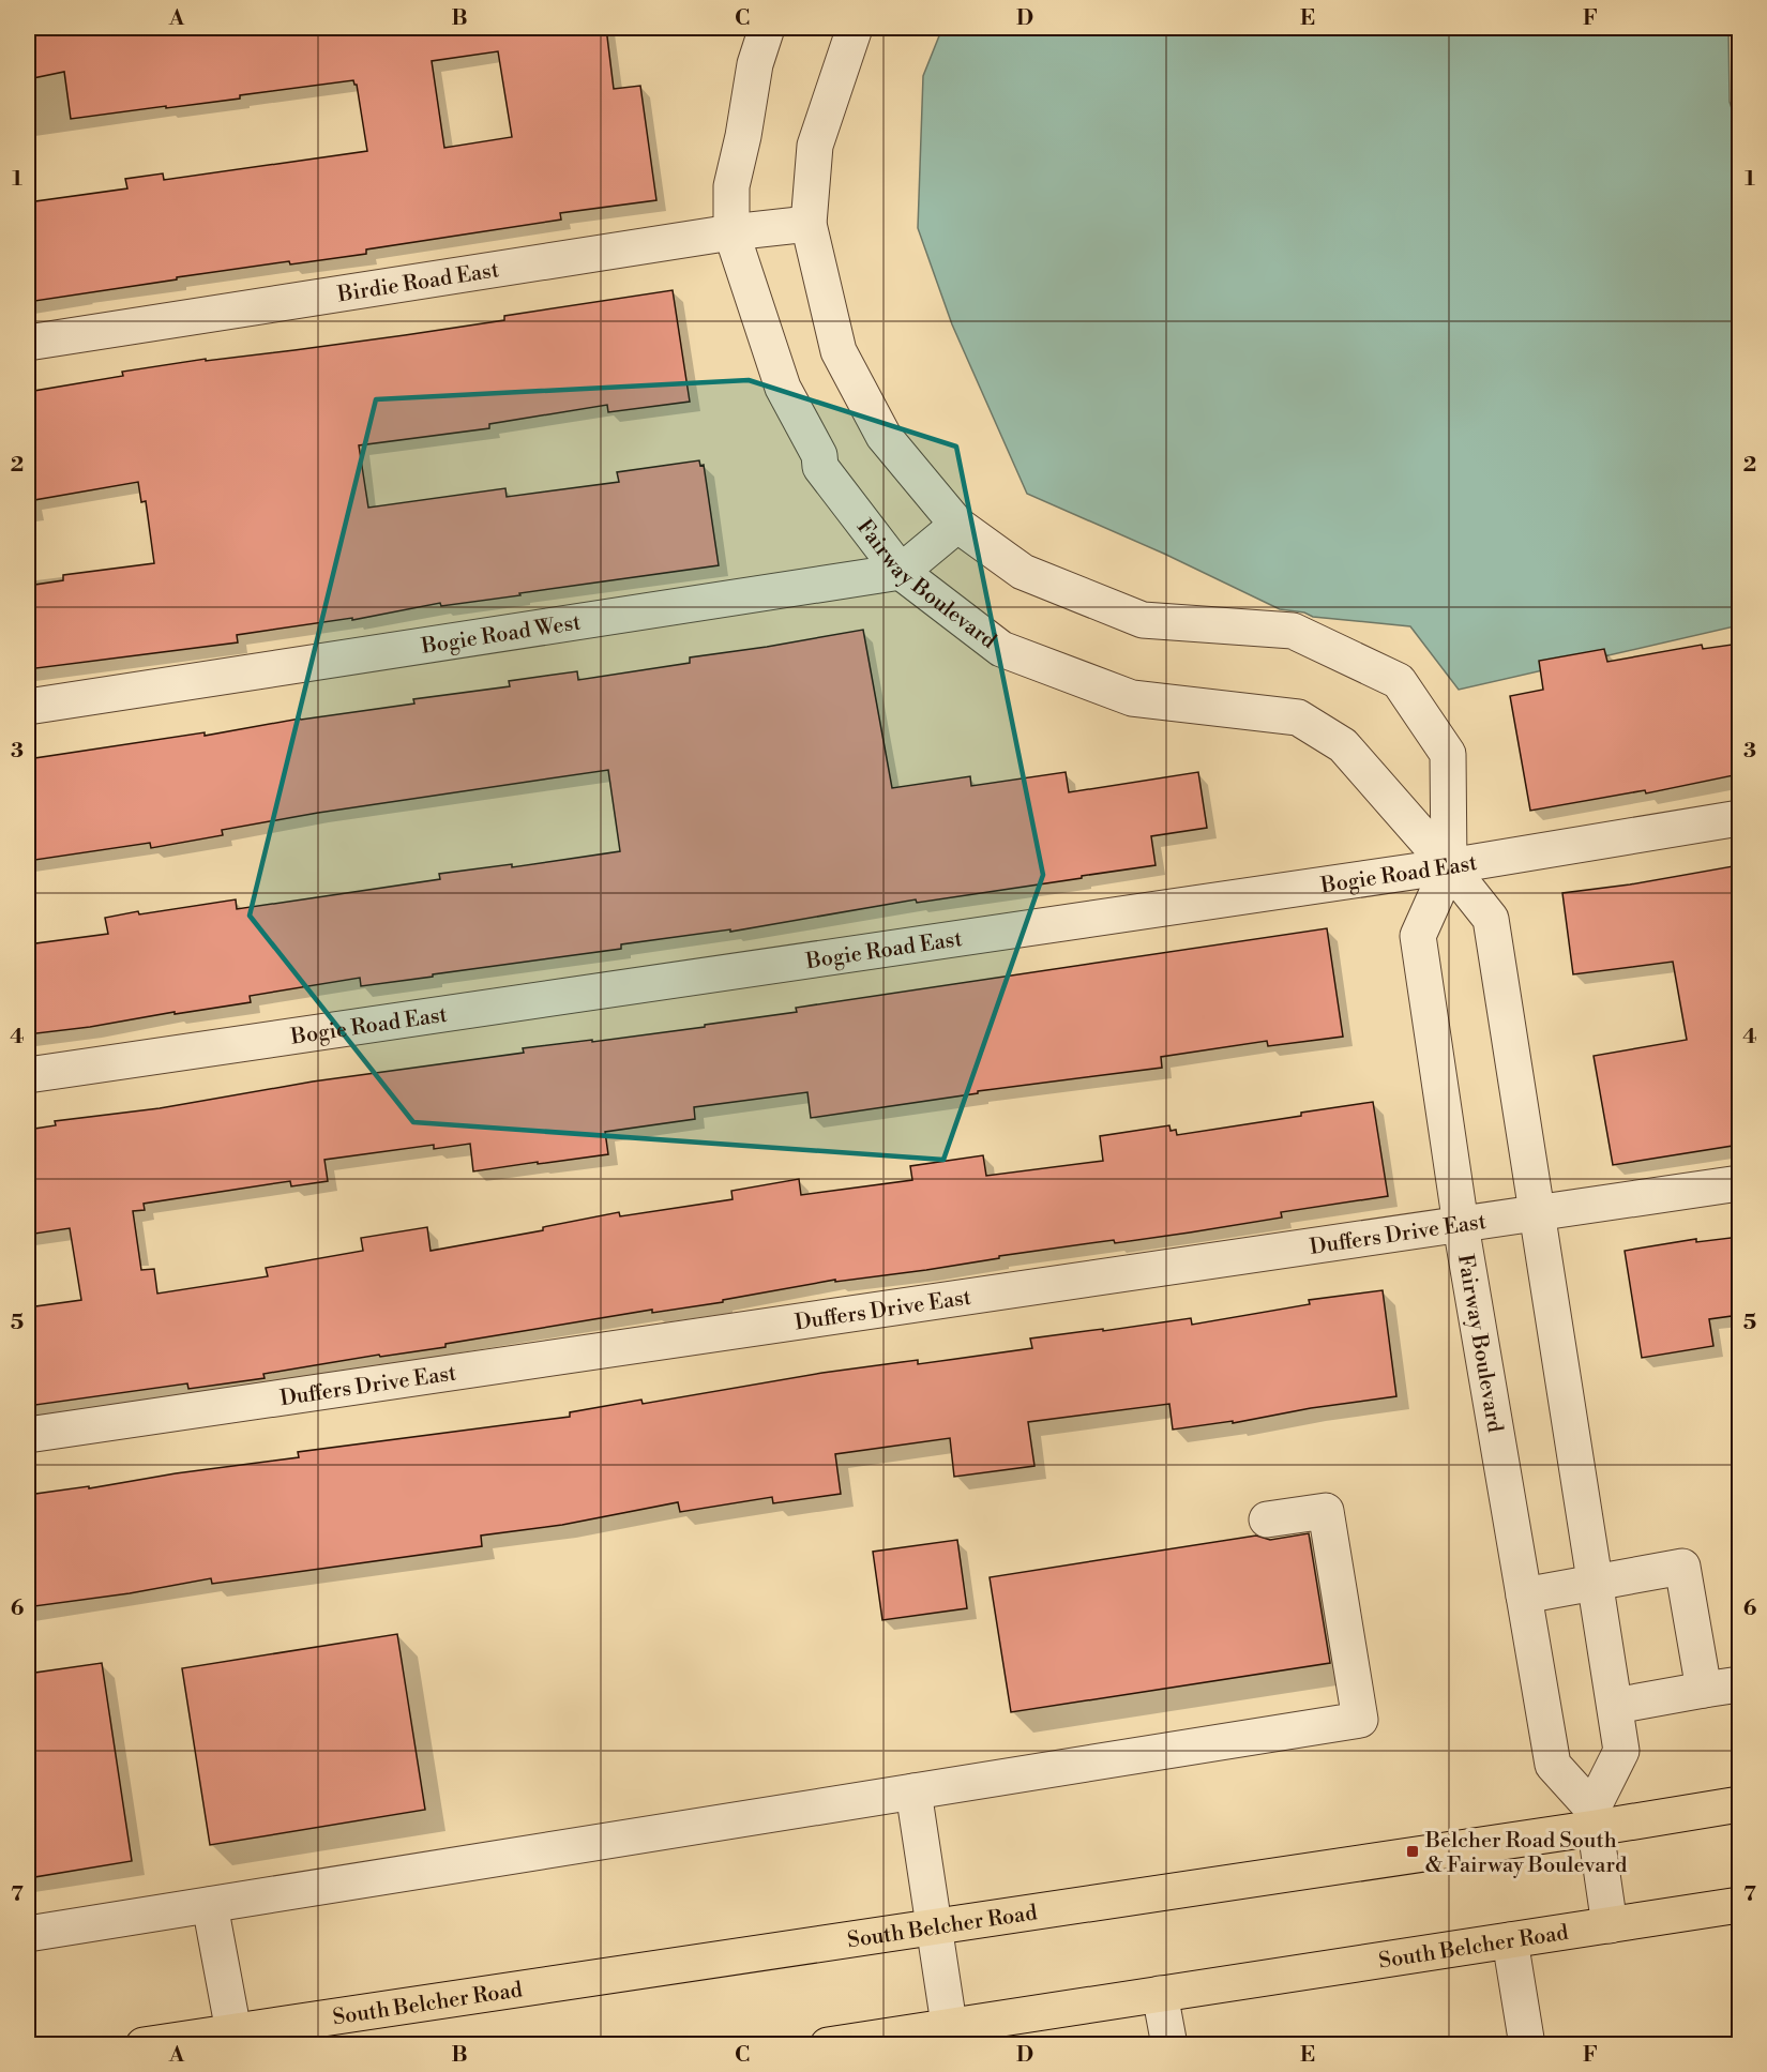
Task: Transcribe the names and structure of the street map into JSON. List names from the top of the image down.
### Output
{
  "streets": {
    "main road": ["South Belcher Road"],
    "street": [
      "Birdie Road East",
      "Fairway Boulevard",
      "Bogie Road West",
      "Bogie Road East",
      "Duffers Drive East"
    ]
  },
  "crossings": [
    ["Birdie Road East", "Fairway Boulevard"],
    ["Fairway Boulevard", "Bogie Road West"],
    ["Fairway Boulevard", "Bogie Road East"],
    ["Fairway Boulevard", "Duffers Drive East"],
    ["Fairway Boulevard", "South Belcher Road"]
  ],
  "places": {
    "transit": ["Belcher Road South & Fairway Boulevard"]
  },
  "grid": {
    "columns": [
      "A",
      "B",
      "C",
      "D",
      "E",
      "F"
    ],
    "rows": [
      "1",
      "2",
      "3",
      "4",
      "5",
      "6",
      "7"
    ]
  }
}
